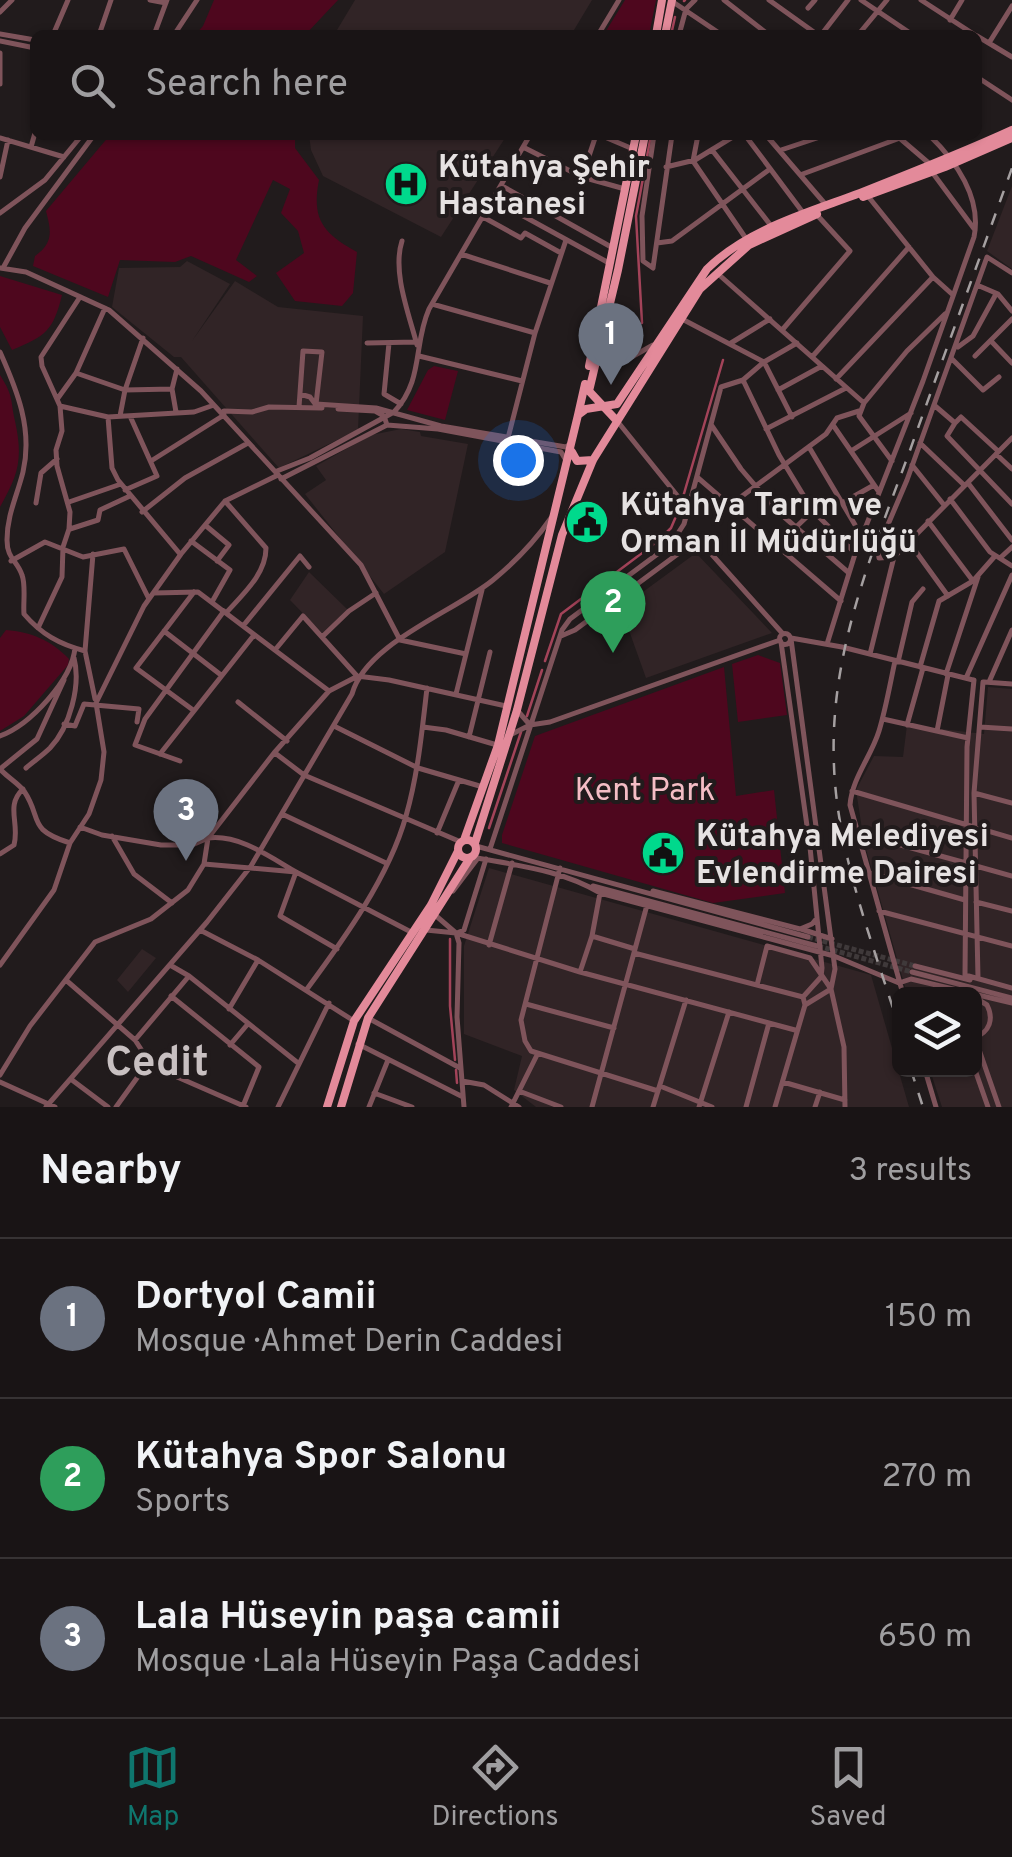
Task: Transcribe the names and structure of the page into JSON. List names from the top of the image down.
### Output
{
  "districts": ["Cedit"],
  "parks": ["Kent Park"],
  "places": {
    "hospital": ["Kütahya Şehir Hastanesi"],
    "public building": ["Kütahya Tarım ve Orman İl Müdürlüğü", "Kütahya Melediyesi Evlendirme Dairesi"]
  },
  "page": {
    "search": "Search here",
    "pins": ["1", "2", "3"],
    "heading": ["Nearby", "3 results"],
    "list": [
      {
        "mark": "1",
        "name": "Dortyol Camii",
        "note": "Mosque · Ahmet Derin Caddesi",
        "value": "150 m"
      },
      {
        "mark": "2",
        "name": "Kütahya Spor Salonu",
        "note": "Sports",
        "value": "270 m"
      },
      {
        "mark": "3",
        "name": "Lala Hüseyin paşa camii",
        "note": "Mosque · Lala Hüseyin Paşa Caddesi",
        "value": "650 m"
      }
    ],
    "nav": ["Map", "Directions", "Saved"]
  }
}
